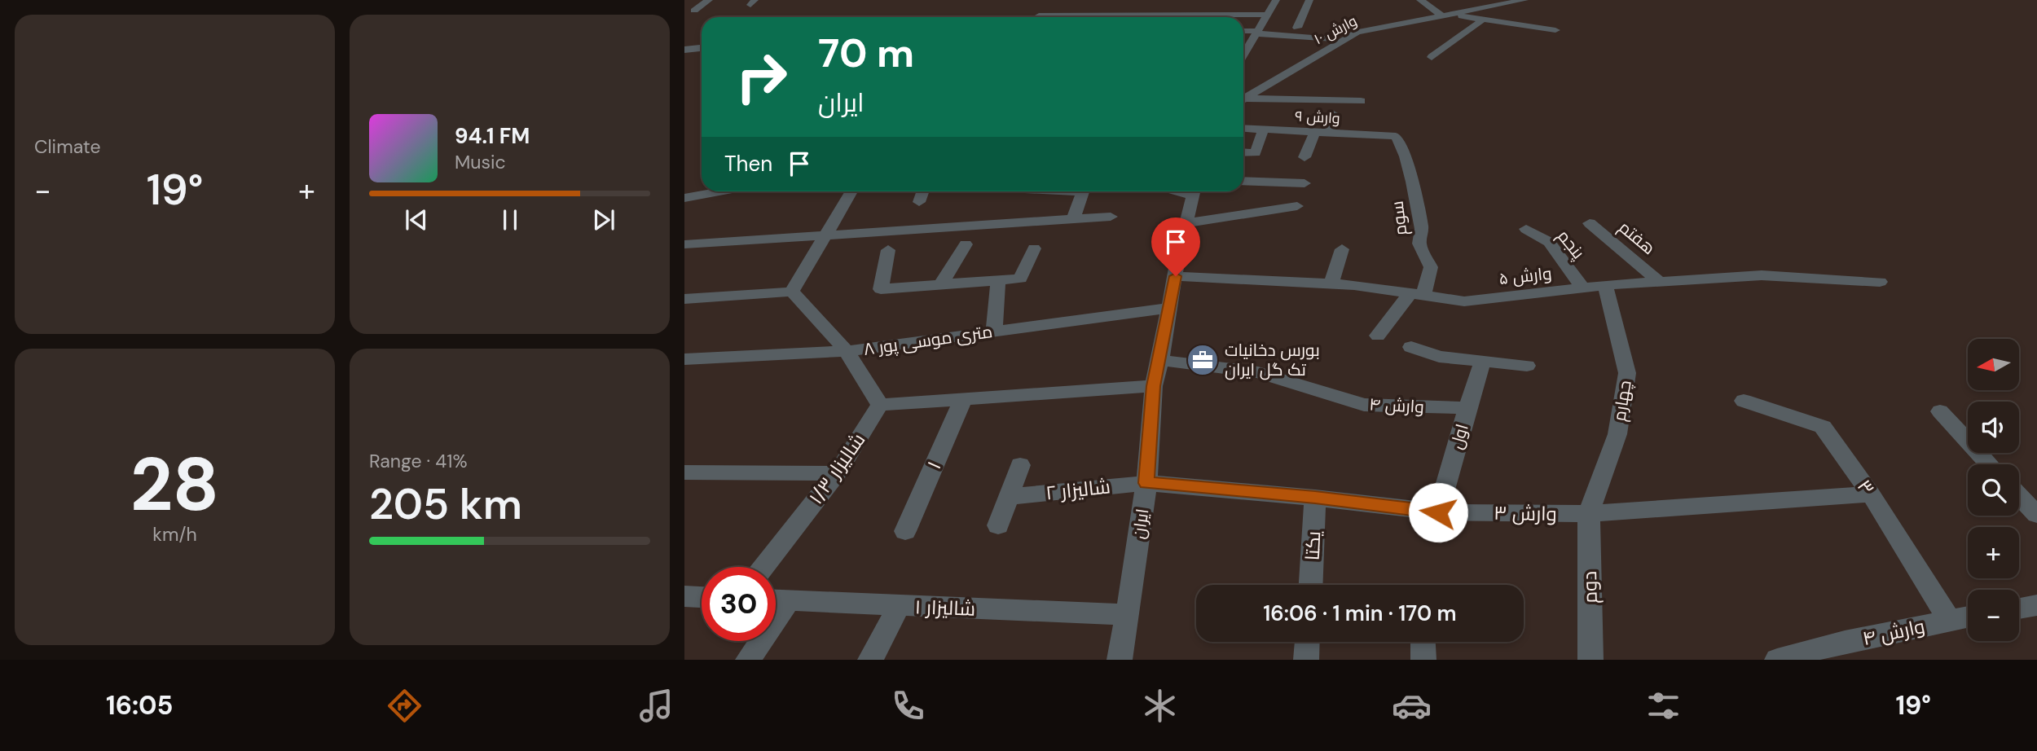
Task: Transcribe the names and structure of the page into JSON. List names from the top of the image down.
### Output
{
  "streets": {
    "street": [
      "وارش ۱۰",
      "وارش ۹",
      "سوم",
      "هفتم",
      "پنجم",
      "وارش ۵",
      "۸ متری موسی پور",
      "چهارم",
      "وارش ۴",
      "اول",
      "۱",
      "شالیزار ۱/۳",
      "۳",
      "شاليزار ۲",
      "وارش ۳",
      "ایران",
      "يکتا",
      "دوم",
      "شاليزار ۱"
    ]
  },
  "crossings": [
    ["وارش ۹", "سوم"],
    ["سوم", "وارش ۵"],
    ["هفتم", "وارش ۵"],
    ["پنجم", "وارش ۵"],
    ["وارش ۵", "چهارم"],
    ["وارش ۵", "ایران"],
    ["۸ متری موسی پور", "ایران"],
    ["چهارم", "وارش ۳"],
    ["چهارم", "دوم"],
    ["وارش ۴", "اول"],
    ["وارش ۴", "۳"],
    ["وارش ۴", "ایران"],
    ["اول", "وارش ۳"],
    ["۳", "وارش ۳"],
    ["شاليزار ۲", "وارش ۳"],
    ["شاليزار ۲", "ایران"],
    ["وارش ۳", "ایران"],
    ["وارش ۳", "يکتا"],
    ["وارش ۳", "دوم"],
    ["ایران", "شاليزار ۱"]
  ],
  "places": {
    "office": ["بورس دخانیات تک گل ایران"]
  },
  "north": "left",
  "page": {
    "tile": [
      "Climate",
      ["28", "km/h"],
      ["Range · 41%", "205 km"]
    ],
    "turn": ["70 m", "ایران"],
    "song": ["94.1 FM", "Music"],
    "then": "Then",
    "heat": ["−", "19°", "+"],
    "map_buttons": ["+", "−"],
    "limit": "30",
    "trip": "16:06 · 1 min · 170 m",
    "tabs": ["16:05", "19°"]
  }
}
